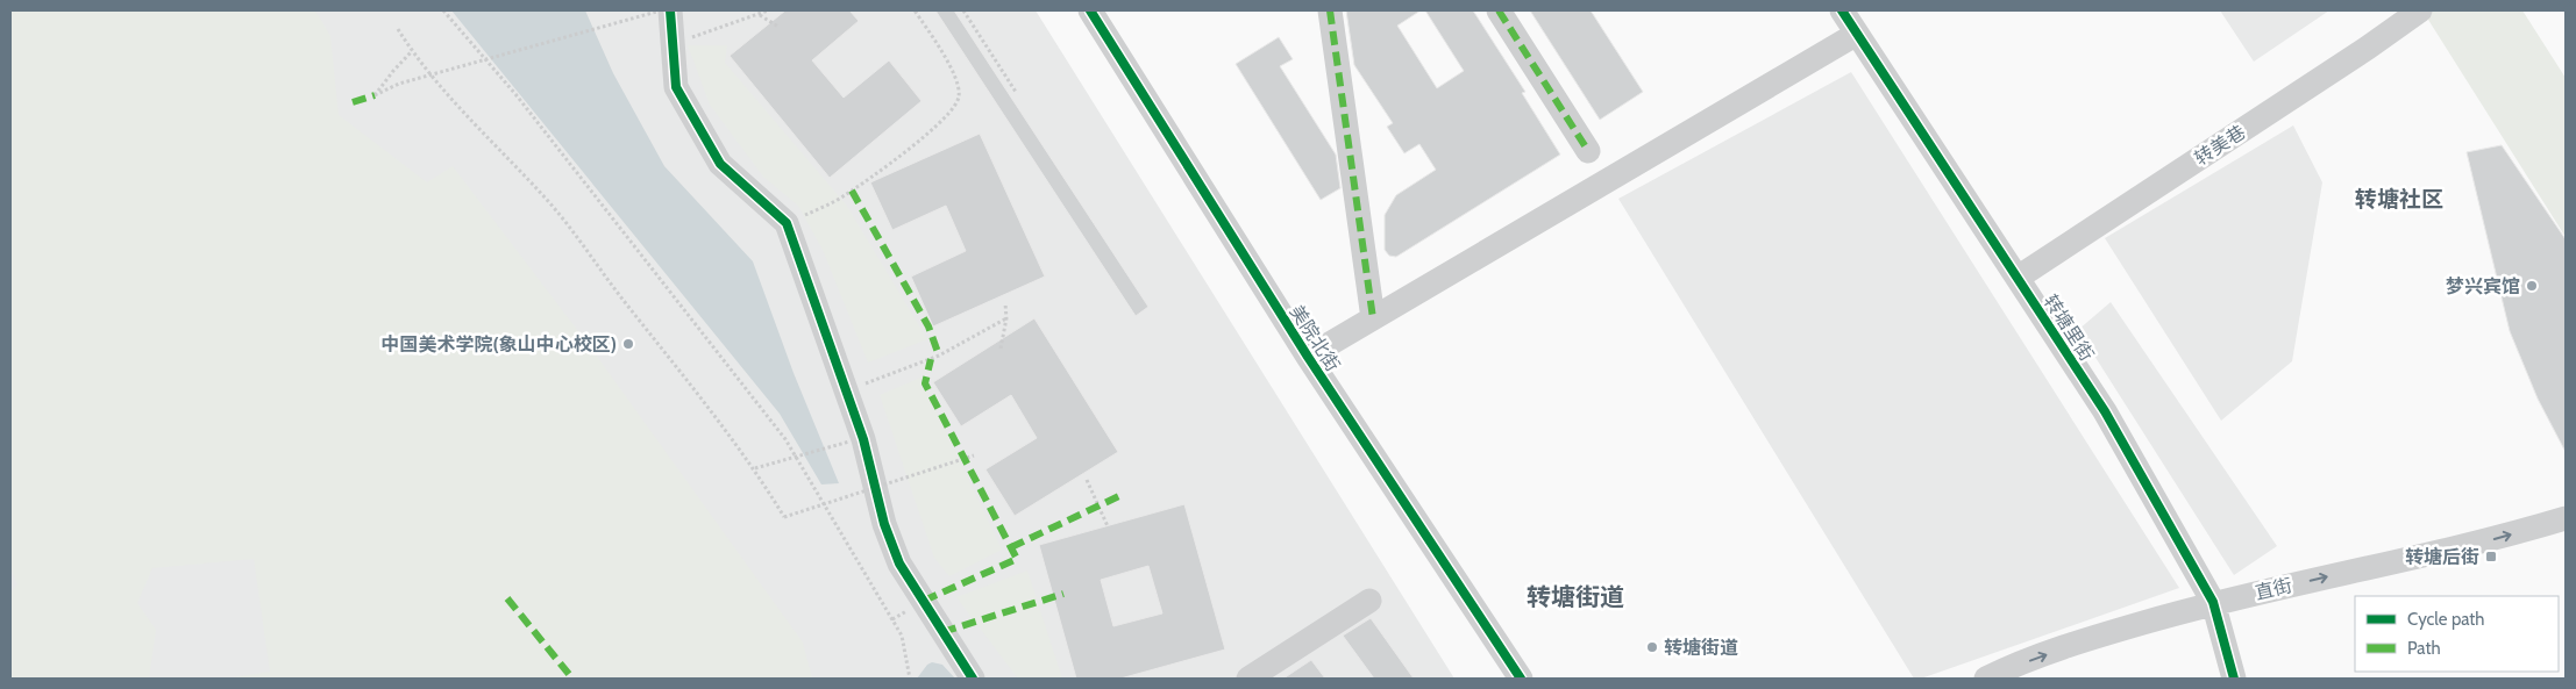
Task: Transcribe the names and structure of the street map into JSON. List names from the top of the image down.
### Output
{
  "streets": {
    "street": [
      "转美巷",
      "转塘里街",
      "美院北街",
      "直街"
    ]
  },
  "crossings": [
    ["转美巷", "转塘里街"],
    ["转塘里街", "直街"]
  ],
  "one_way": ["直街"],
  "districts": ["转塘社区", "转塘街道"],
  "places": {
    "other": ["梦兴宾馆", "中国美术学院(象山中心校区)", "转塘街道"],
    "transit": ["转塘后街"]
  },
  "legend": ["Cycle path", "Path"]
}
